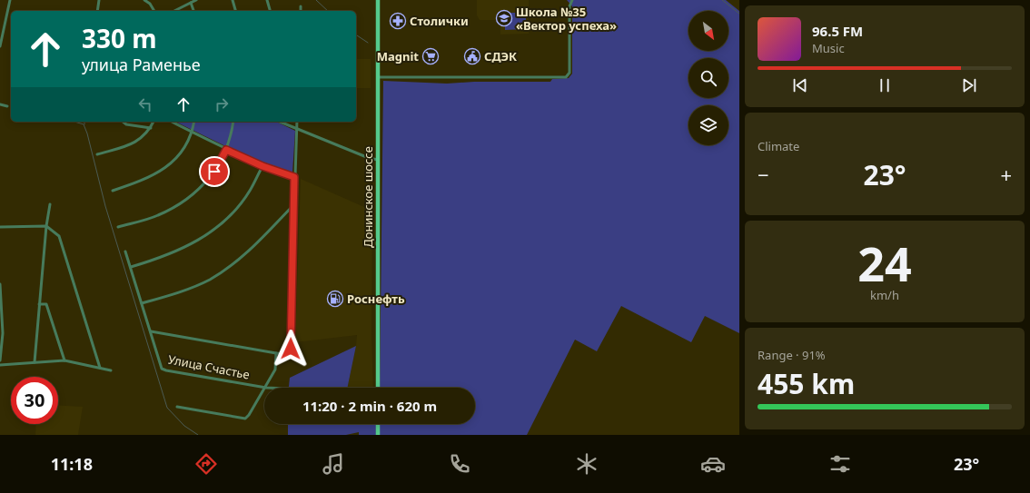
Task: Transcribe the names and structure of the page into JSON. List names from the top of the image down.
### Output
{
  "streets": {
    "main road": ["Донинское шоссе"],
    "street": ["Улица Счастье"]
  },
  "places": {
    "school or university": ["Школа №35 «Вектор успеха»"],
    "pharmacy": ["Столички"],
    "supermarket": ["Magnit"],
    "public building": ["СДЭК"],
    "fuel station": ["Роснефть"]
  },
  "north": "bottom right",
  "page": {
    "turn": ["330 m", "улица Раменье"],
    "song": ["96.5 FM", "Music"],
    "tile": [
      "Climate",
      ["24", "km/h"],
      ["Range · 91%", "455 km"]
    ],
    "heat": ["−", "23°", "+"],
    "limit": "30",
    "trip": "11:20 · 2 min · 620 m",
    "tabs": ["11:18", "23°"]
  }
}
